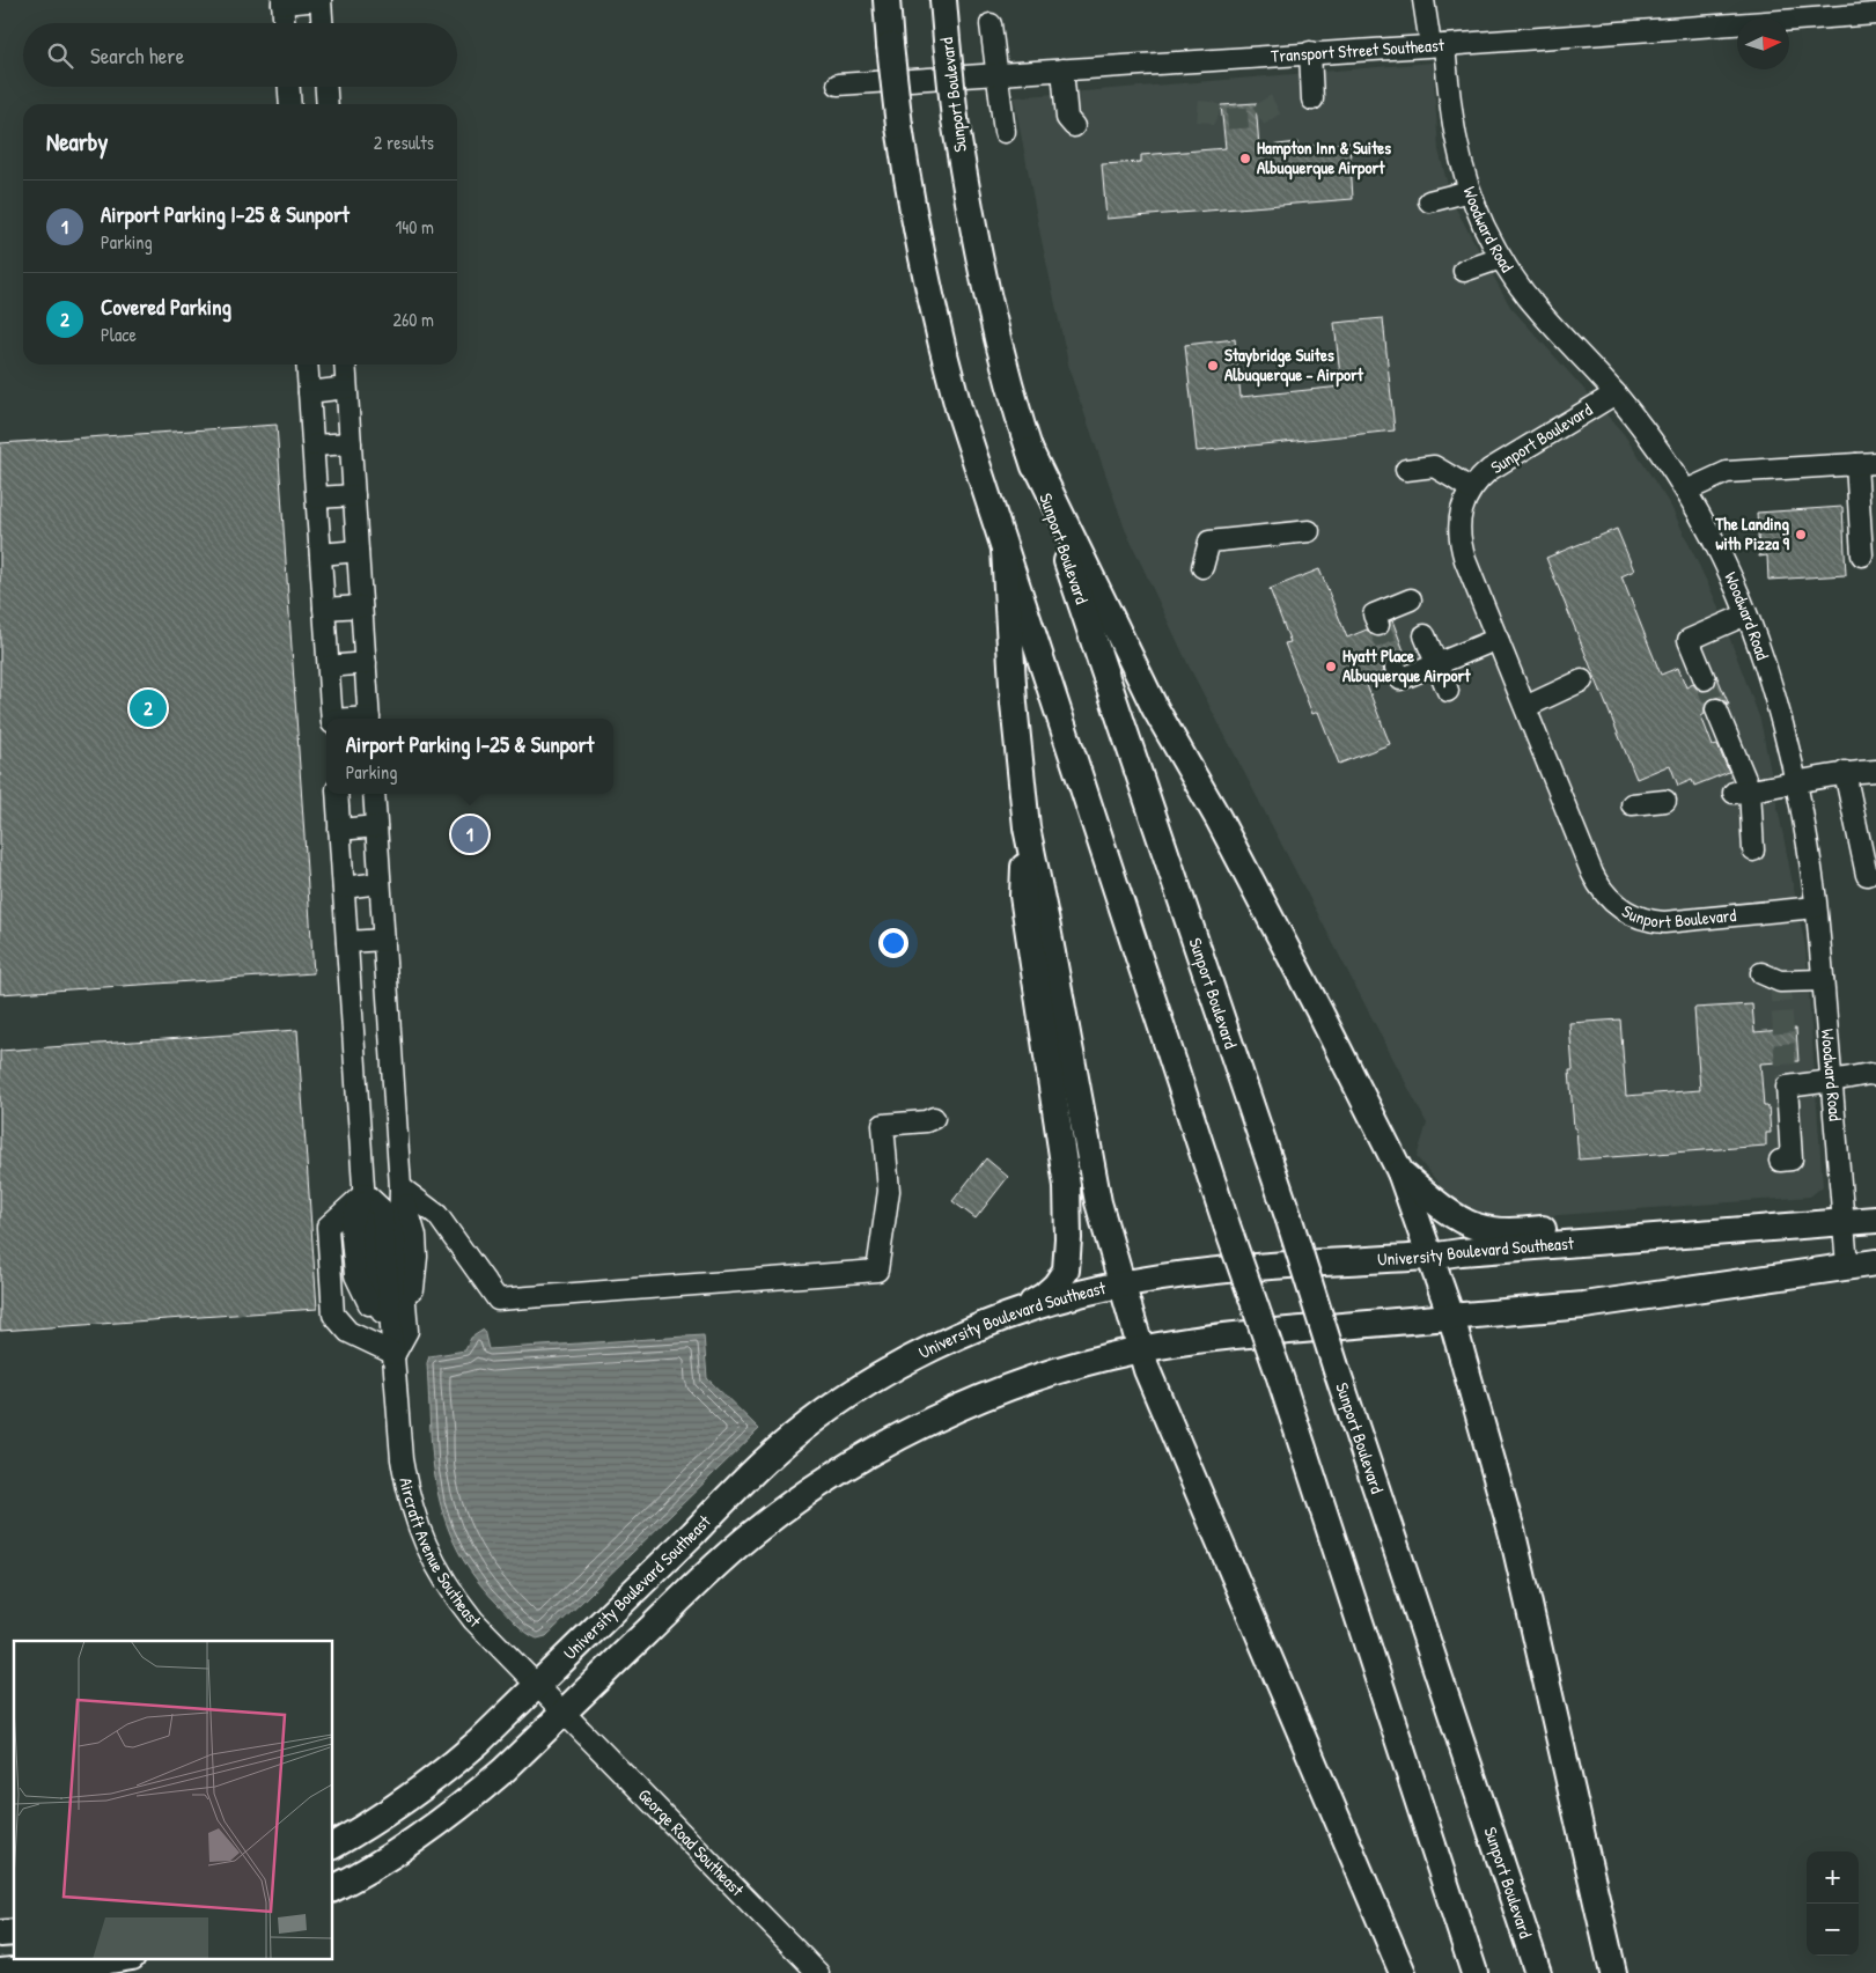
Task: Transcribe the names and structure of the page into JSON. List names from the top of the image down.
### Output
{
  "streets": {
    "main road": ["Sunport Boulevard", "University Boulevard Southeast"],
    "street": [
      "Transport Street Southeast",
      "Woodward Road",
      "Aircraft Avenue Southeast",
      "George Road Southeast"
    ]
  },
  "crossings": [
    ["Transport Street Southeast", "Woodward Road"],
    ["Sunport Boulevard", "Woodward Road"],
    ["Woodward Road", "University Boulevard Southeast"],
    ["University Boulevard Southeast", "Aircraft Avenue Southeast"],
    ["Aircraft Avenue Southeast", "George Road Southeast"]
  ],
  "places": [
    "Hampton Inn & Suites Albuquerque Airport",
    "Staybridge Suites Albuquerque - Airport",
    "The Landing with Pizza 9",
    "Hyatt Place Albuquerque Airport"
  ],
  "north": "right",
  "page": {
    "search": "Search here",
    "heading": ["Nearby", "2 results"],
    "list": [
      {
        "mark": "1",
        "name": "Airport Parking I-25 & Sunport",
        "note": "Parking",
        "value": "140 m"
      },
      {
        "mark": "2",
        "name": "Covered Parking",
        "note": "Place",
        "value": "260 m"
      }
    ],
    "pins": ["2", "1"],
    "popup": ["Airport Parking I-25 & Sunport", "Parking"],
    "map_buttons": ["+", "−"]
  }
}
